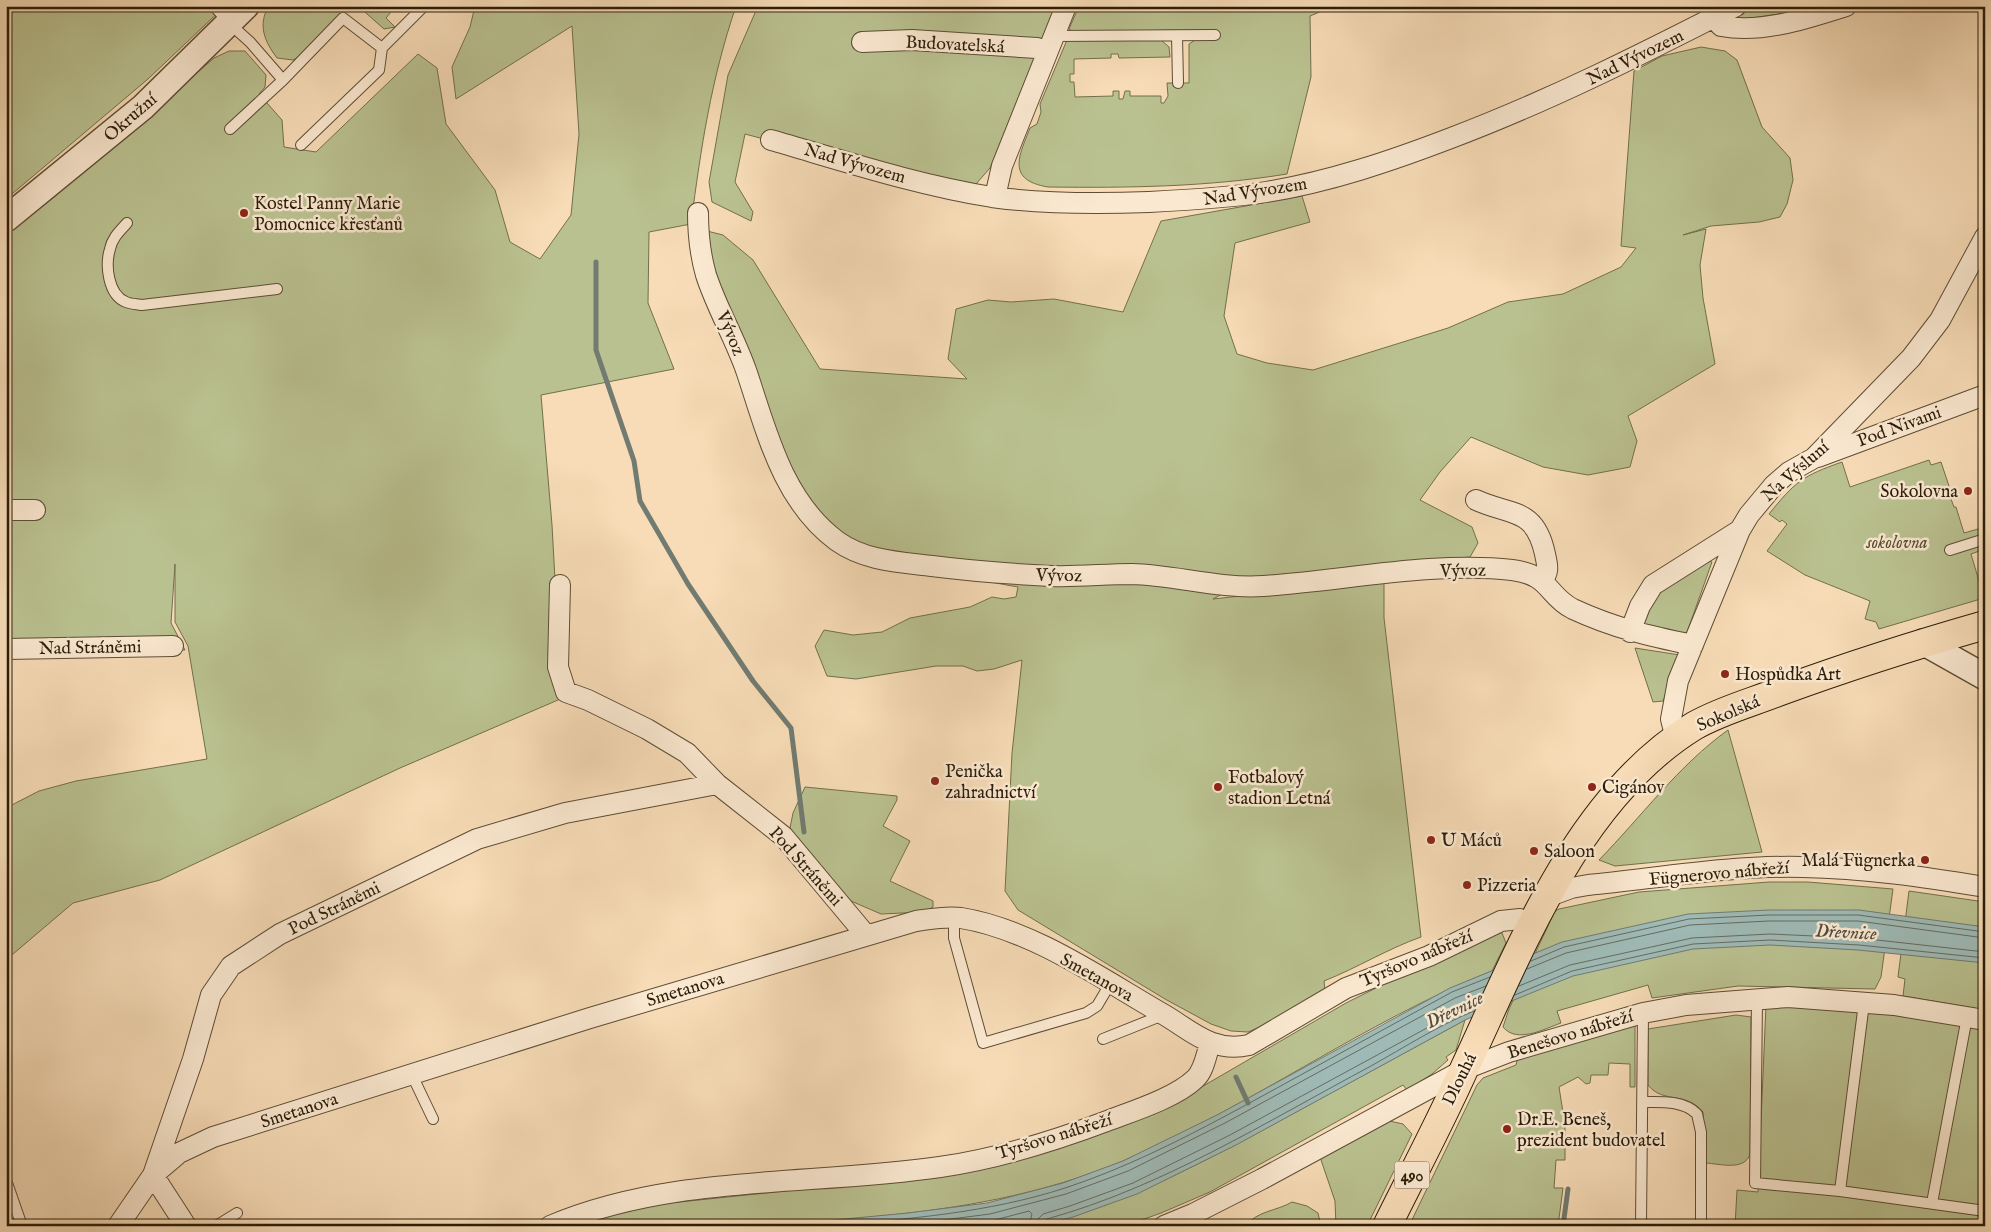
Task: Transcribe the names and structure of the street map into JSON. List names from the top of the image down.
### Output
{
  "streets": {
    "main road": ["Sokolská", "Dlouhá", "490"],
    "street": [
      "Budovatelská",
      "Nad Vývozem",
      "Okružní",
      "Vývoz",
      "Pod Nivami",
      "Na Výsluní",
      "Nad Stráněmi",
      "Pod Stráněmi",
      "Fügnerovo nábřeží",
      "Tyršovo nábřeží",
      "Smetanova",
      "Benešovo nábřeží"
    ]
  },
  "crossings": [
    ["Vývoz", "Na Výsluní"],
    ["Pod Nivami", "Na Výsluní"],
    ["Na Výsluní", "Sokolská"],
    ["Sokolská", "Fügnerovo nábřeží"],
    ["Sokolská", "Tyršovo nábřeží"],
    ["Sokolská", "Dlouhá"],
    ["Pod Stráněmi", "Smetanova"],
    ["Tyršovo nábřeží", "Smetanova"],
    ["Tyršovo nábřeží", "Dlouhá"],
    ["Benešovo nábřeží", "Dlouhá"]
  ],
  "water": ["Dřevnice"],
  "parks": ["sokolovna"],
  "places": [
    "Kostel Panny Marie Pomocnice křesťanů",
    "Sokolovna",
    "Hospůdka Art",
    "Penička zahradnictví",
    "Fotbalový stadion Letná",
    "Cigánov",
    "U Máců",
    "Saloon",
    "Malá Fügnerka",
    "Pizzeria",
    "Dr.E. Beneš, prezident budovatel"
  ]
}
